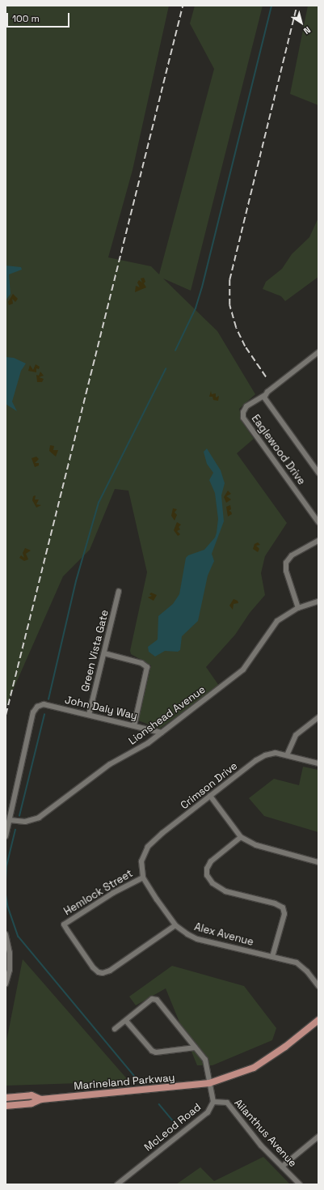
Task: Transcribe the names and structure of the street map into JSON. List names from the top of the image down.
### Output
{
  "streets": {
    "main road": ["Marineland Parkway"],
    "street": [
      "Eaglewood Drive",
      "Green Vista Gate",
      "John Daly Way",
      "Lionshead Avenue",
      "Crimson Drive",
      "Hemlock Street",
      "Alex Avenue",
      "McLeod Road",
      "Ailanthus Avenue"
    ]
  },
  "crossings": [
    ["Green Vista Gate", "John Daly Way"],
    ["John Daly Way", "Lionshead Avenue"],
    ["Crimson Drive", "Hemlock Street"],
    ["Crimson Drive", "Alex Avenue"],
    ["Hemlock Street", "Alex Avenue"],
    ["Marineland Parkway", "McLeod Road"],
    ["McLeod Road", "Ailanthus Avenue"]
  ],
  "scale_bar": "100 m",
  "north": "bottom right"
}
